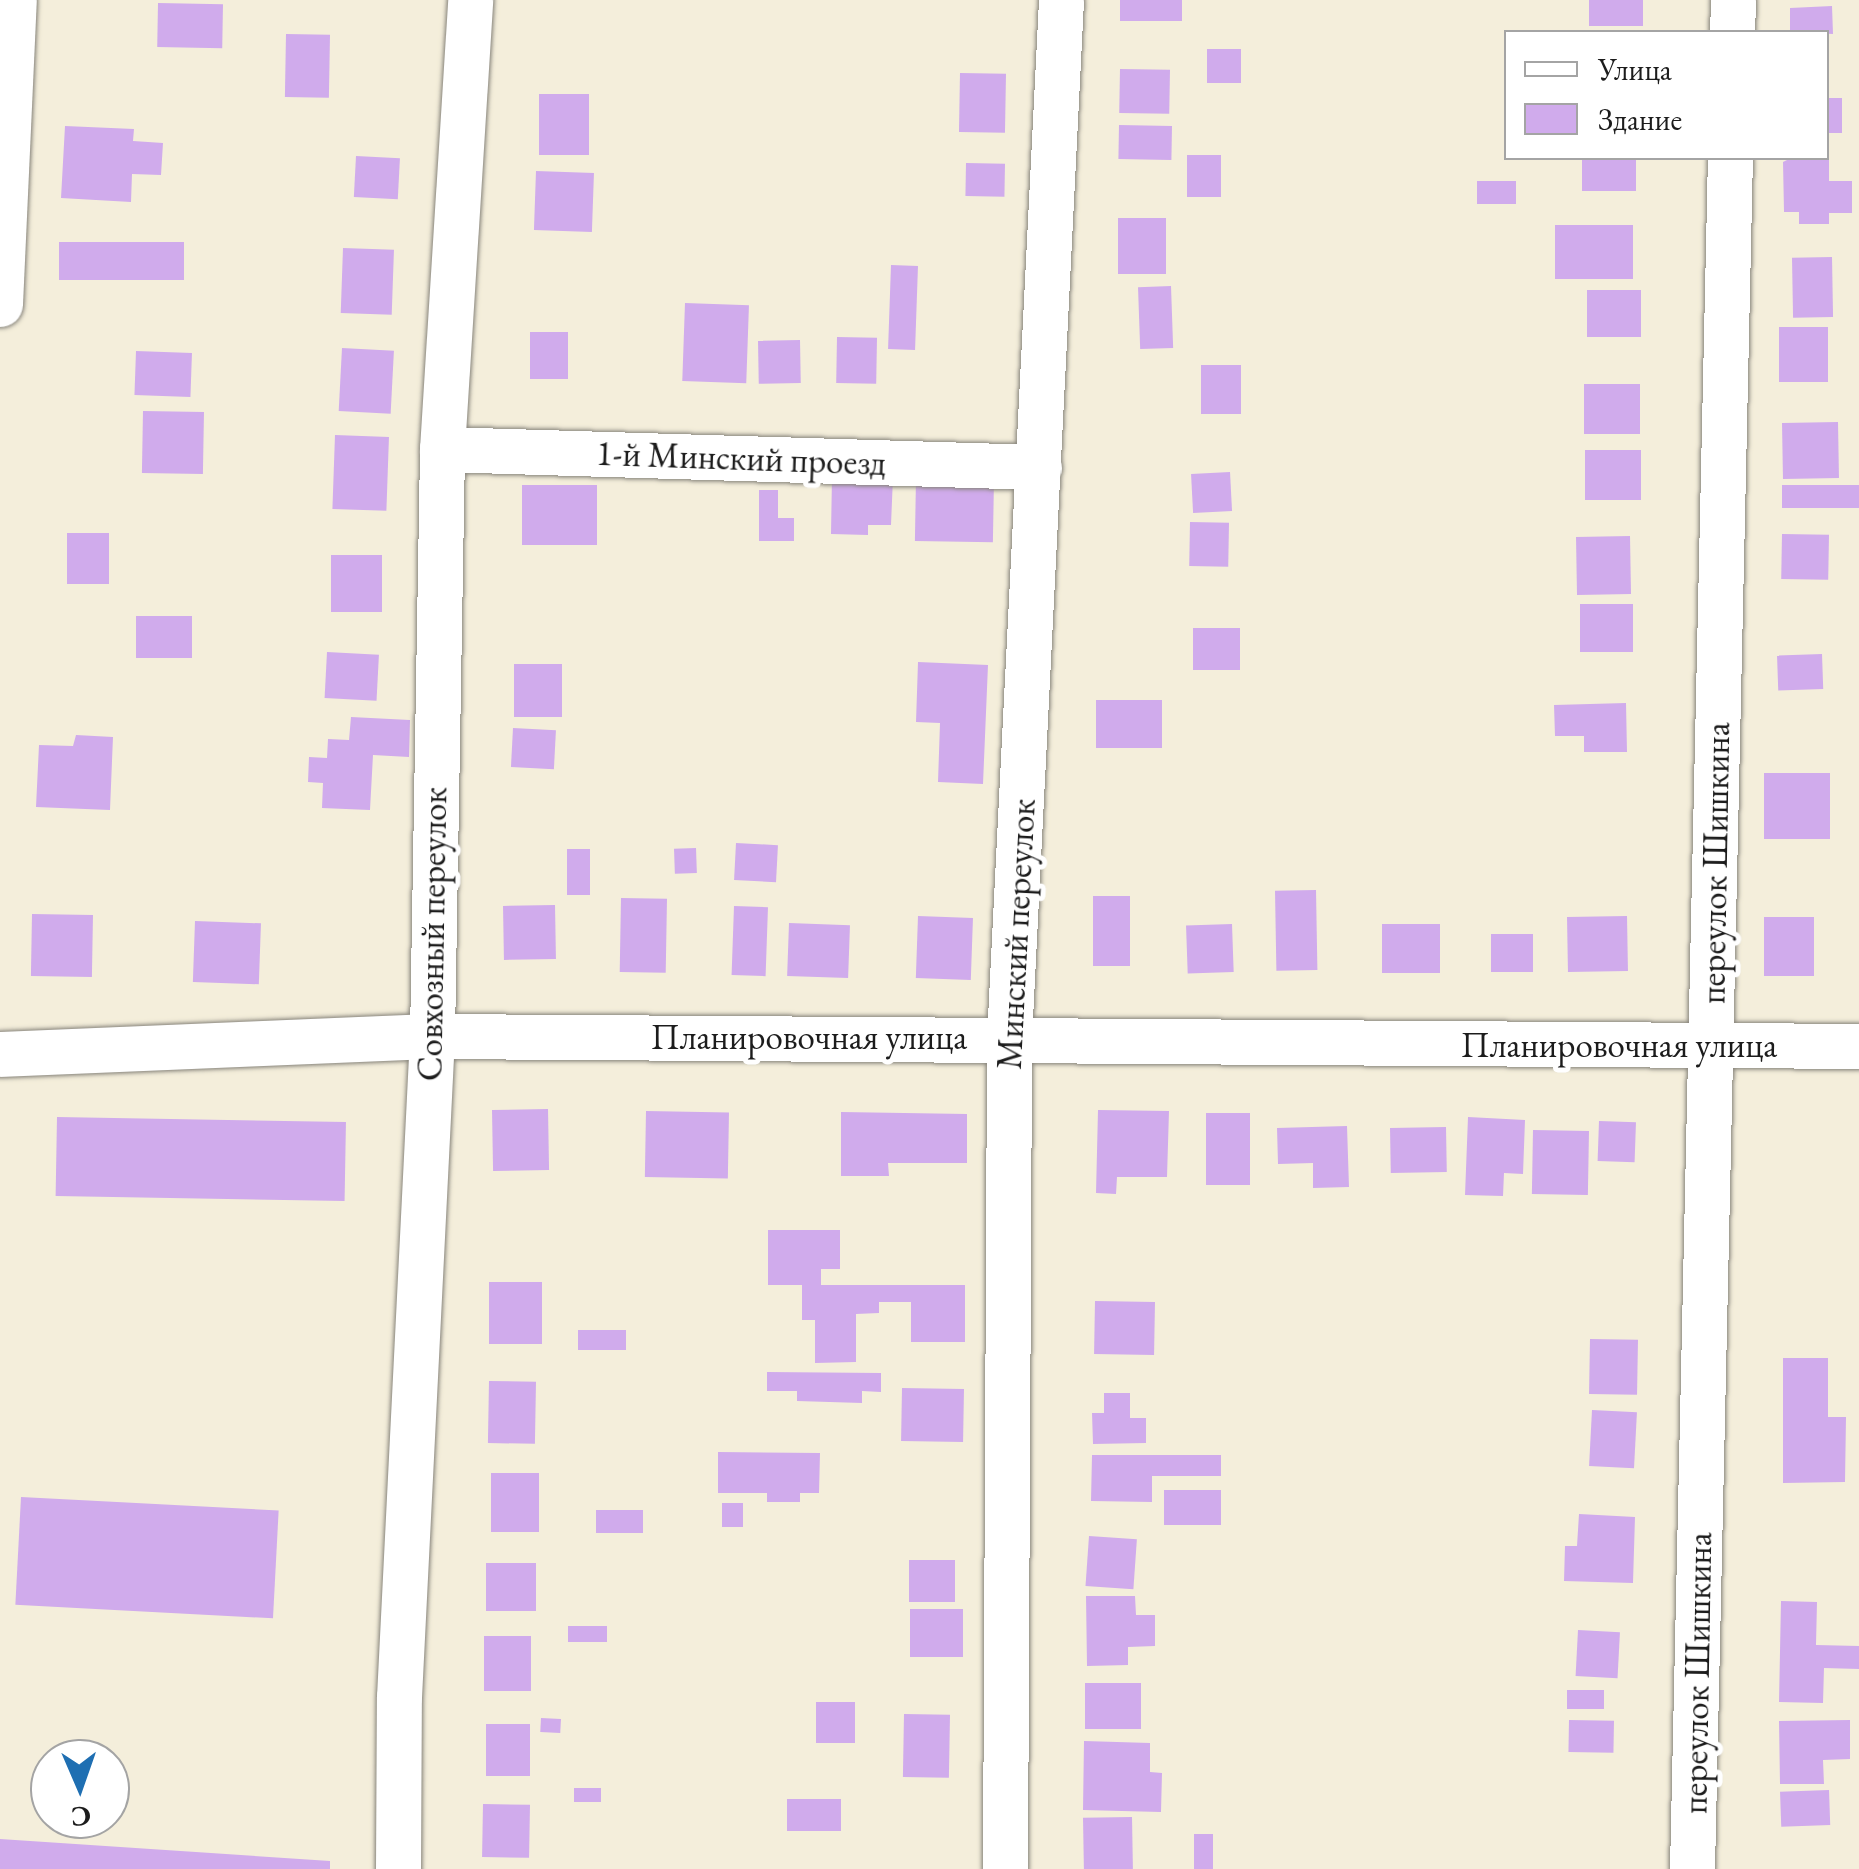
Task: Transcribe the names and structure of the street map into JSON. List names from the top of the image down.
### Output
{
  "streets": {
    "street": [
      "1-й Минский проезд",
      "переулок Шишкина",
      "Совхозный переулок",
      "Минский переулок",
      "Планировочная улица"
    ]
  },
  "crossings": [
    ["1-й Минский проезд", "Совхозный переулок"],
    ["1-й Минский проезд", "Минский переулок"],
    ["переулок Шишкина", "Планировочная улица"],
    ["Совхозный переулок", "Планировочная улица"],
    ["Минский переулок", "Планировочная улица"]
  ],
  "legend": ["Улица", "Здание"],
  "north": "bottom"
}
